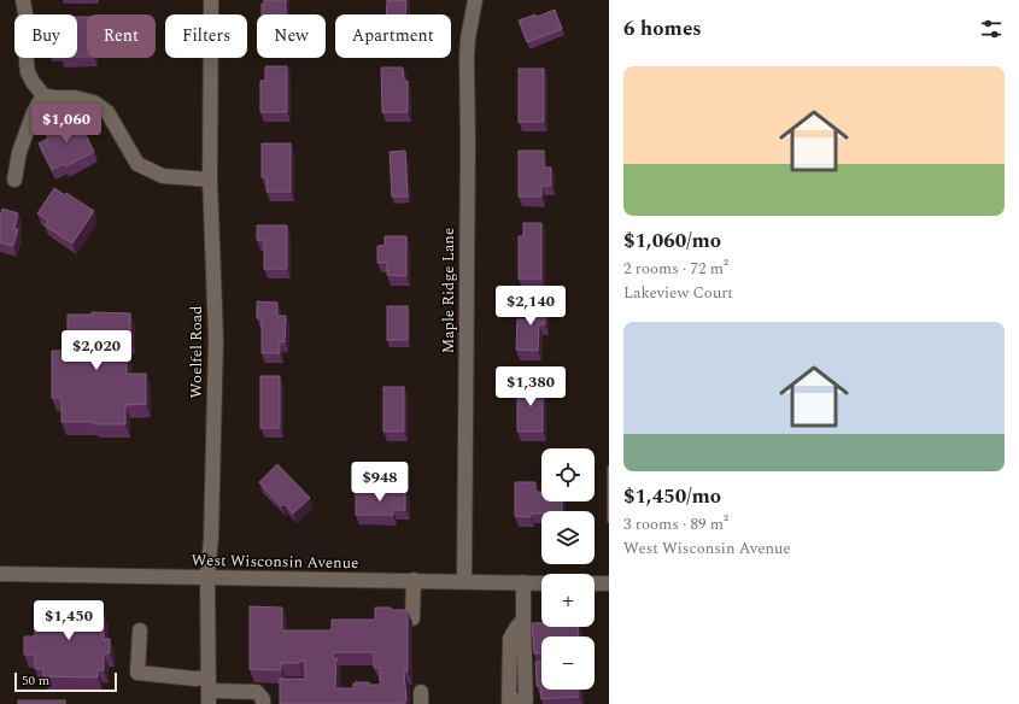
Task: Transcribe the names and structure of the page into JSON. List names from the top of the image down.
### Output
{
  "streets": {
    "street": ["Maple Ridge Lane", "Woelfel Road", "West Wisconsin Avenue"]
  },
  "crossings": [
    ["Maple Ridge Lane", "West Wisconsin Avenue"],
    ["Woelfel Road", "West Wisconsin Avenue"]
  ],
  "scale_bar": "50 m",
  "page": {
    "heading": "6 homes",
    "chip": [
      "Buy",
      "Rent",
      "Filters",
      "New",
      "Apartment"
    ],
    "list": [
      {
        "name": "$1,060/mo",
        "note": "2 rooms · 72 m² · Lakeview Court"
      },
      {
        "name": "$1,450/mo",
        "note": "3 rooms · 89 m² · West Wisconsin Avenue"
      }
    ],
    "price": [
      "$1,060",
      "$2,140",
      "$2,020",
      "$1,380",
      "$948",
      "$1,450"
    ],
    "map_buttons": ["+", "−"],
    "scale": "50 m"
  }
}
